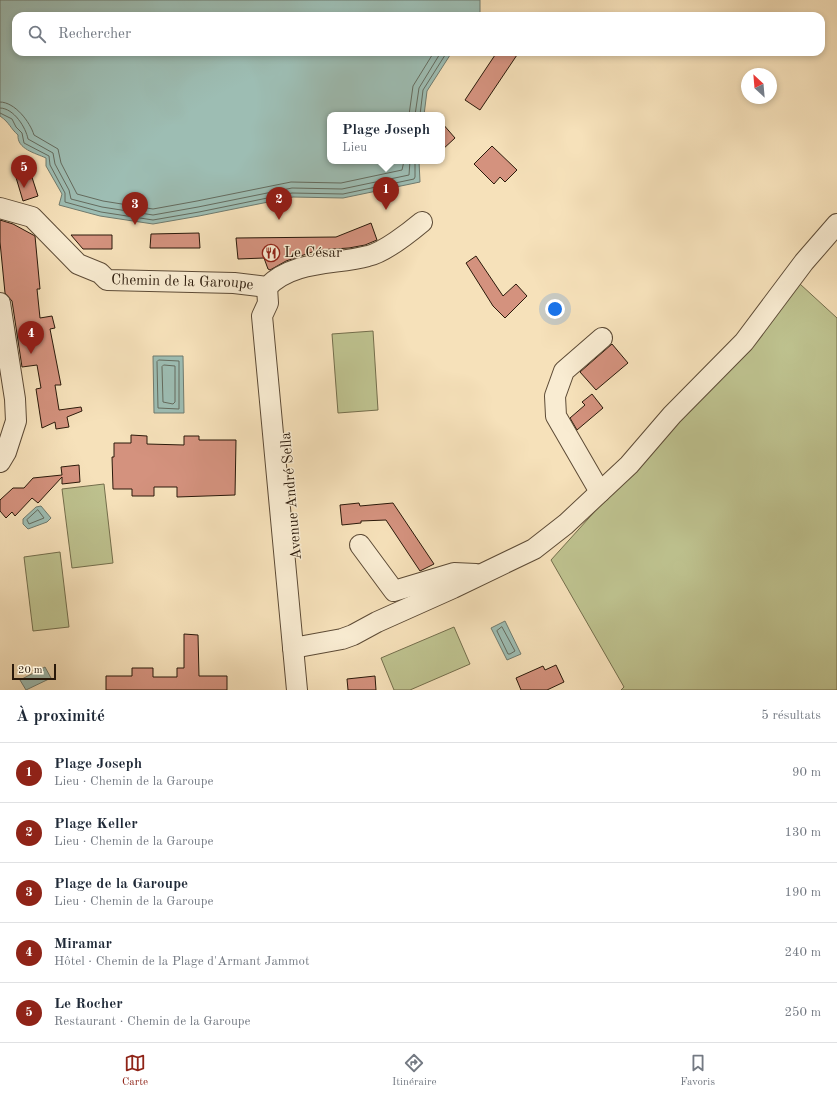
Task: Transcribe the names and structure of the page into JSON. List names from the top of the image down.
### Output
{
  "streets": {
    "street": ["Chemin de la Garoupe", "Avenue André Sella"]
  },
  "crossings": [
    ["Chemin de la Garoupe", "Avenue André Sella"]
  ],
  "places": {
    "restaurant": ["Le César"]
  },
  "scale_bar": "20 m",
  "north": "top left",
  "page": {
    "search": "Rechercher",
    "popup": ["Plage Joseph", "Lieu"],
    "pins": [
      "5",
      "1",
      "2",
      "3",
      "4"
    ],
    "scale": "20 m",
    "heading": ["À proximité", "5 résultats"],
    "list": [
      {
        "mark": "1",
        "name": "Plage Joseph",
        "note": "Lieu · Chemin de la Garoupe",
        "value": "90 m"
      },
      {
        "mark": "2",
        "name": "Plage Keller",
        "note": "Lieu · Chemin de la Garoupe",
        "value": "130 m"
      },
      {
        "mark": "3",
        "name": "Plage de la Garoupe",
        "note": "Lieu · Chemin de la Garoupe",
        "value": "190 m"
      },
      {
        "mark": "4",
        "name": "Miramar",
        "note": "Hôtel · Chemin de la Plage d'Armant Jammot",
        "value": "240 m"
      },
      {
        "mark": "5",
        "name": "Le Rocher",
        "note": "Restaurant · Chemin de la Garoupe",
        "value": "250 m"
      }
    ],
    "nav": ["Carte", "Itinéraire", "Favoris"]
  }
}
